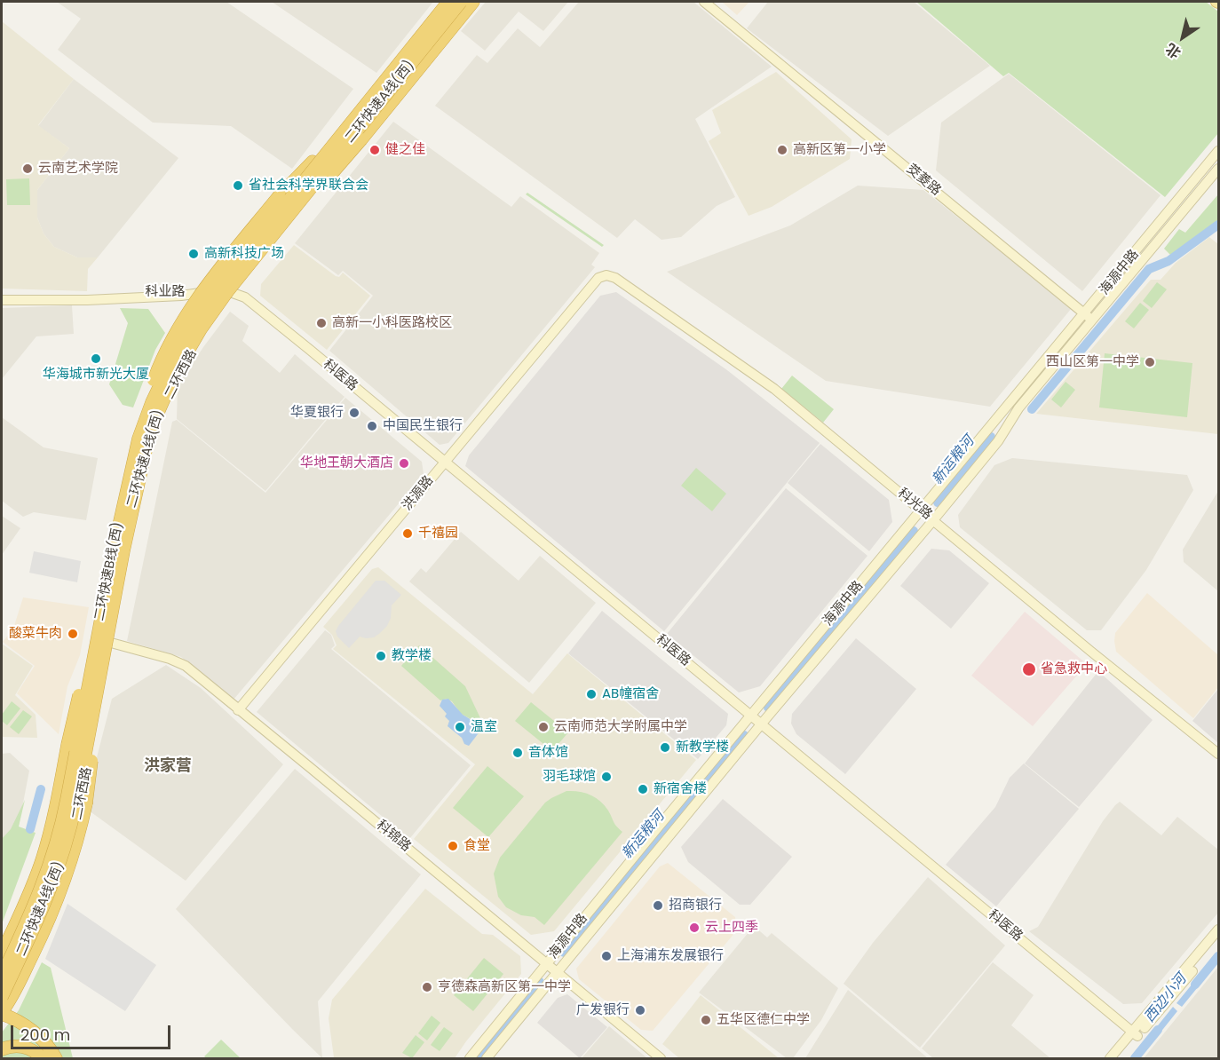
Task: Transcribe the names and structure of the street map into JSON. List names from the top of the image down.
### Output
{
  "streets": {
    "highway": ["二环快速A线(西)", "二环快速B线(西)"],
    "main road": ["二环西路"],
    "street": [
      "茭菱路",
      "海源中路",
      "科业路",
      "科医路",
      "洪源路",
      "科光路",
      "科锦路"
    ]
  },
  "crossings": [
    ["二环快速A线(西)", "二环西路"],
    ["二环快速A线(西)", "科锦路"],
    ["茭菱路", "海源中路"],
    ["海源中路", "科医路"],
    ["海源中路", "科光路"],
    ["海源中路", "科锦路"],
    ["科业路", "科医路"],
    ["二环西路", "科医路"],
    ["二环西路", "科锦路"],
    ["科医路", "洪源路"],
    ["洪源路", "科光路"],
    ["洪源路", "科锦路"]
  ],
  "districts": ["洪家营"],
  "water": ["新运粮河", "西边小河"],
  "places": [
    "健之佳",
    "高新区第一小学",
    "云南艺术学院",
    "省社会科学界联合会",
    "高新科技广场",
    "高新一小科医路校区",
    "华海城市新光大厦",
    "西山区第一中学",
    "华夏银行",
    "中国民生银行",
    "华地王朝大酒店",
    "千禧园",
    "酸菜牛肉",
    "教学楼",
    "省急救中心",
    "AB幢宿舍",
    "温室",
    "云南师范大学附属中学",
    "新教学楼",
    "音体馆",
    "羽毛球馆",
    "新宿舍楼",
    "食堂",
    "招商银行",
    "云上四季",
    "上海浦东发展银行",
    "亨德森高新区第一中学",
    "广发银行",
    "五华区德仁中学"
  ],
  "scale_bar": "200 m",
  "north": "bottom left"
}
